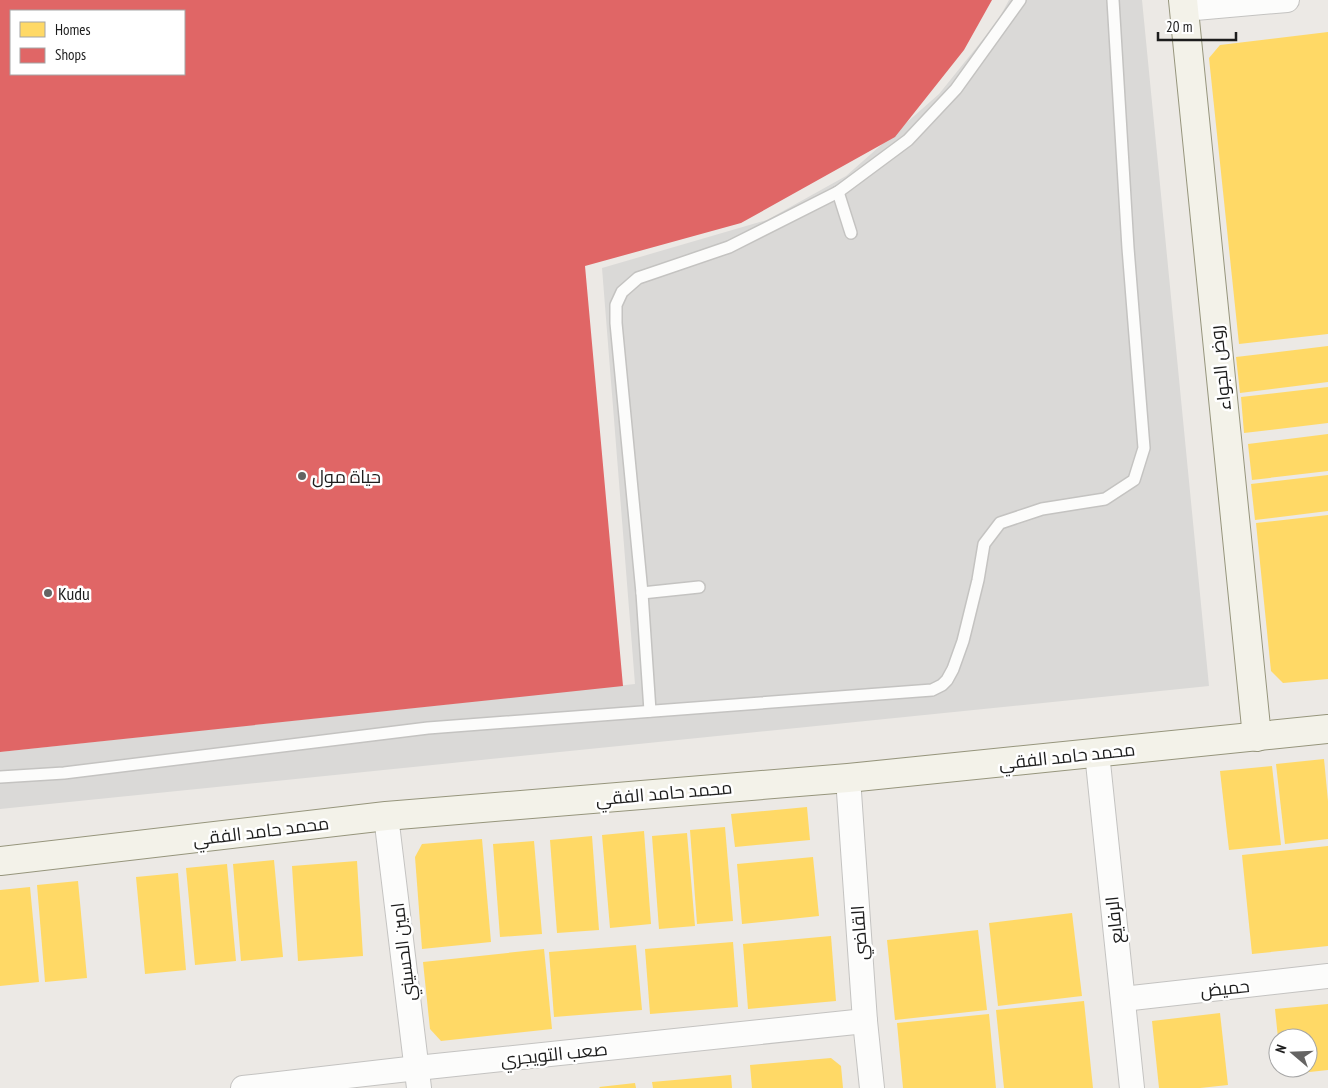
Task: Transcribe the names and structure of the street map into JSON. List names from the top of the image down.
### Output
{
  "streets": {
    "street": [
      "روض الجواء",
      "محمد حامد الفقي",
      "الرفايع",
      "القاضي",
      "امين الحسيني",
      "حميض",
      "صعب التويجري"
    ]
  },
  "crossings": [
    ["روض الجواء", "محمد حامد الفقي"],
    ["محمد حامد الفقي", "الرفايع"],
    ["محمد حامد الفقي", "القاضي"],
    ["محمد حامد الفقي", "امين الحسيني"],
    ["الرفايع", "حميض"],
    ["القاضي", "صعب التويجري"],
    ["امين الحسيني", "صعب التويجري"]
  ],
  "places": ["حياة مول", "Kudu"],
  "legend": ["Homes", "Shops"],
  "scale_bar": "20 m",
  "north": "left"
}
